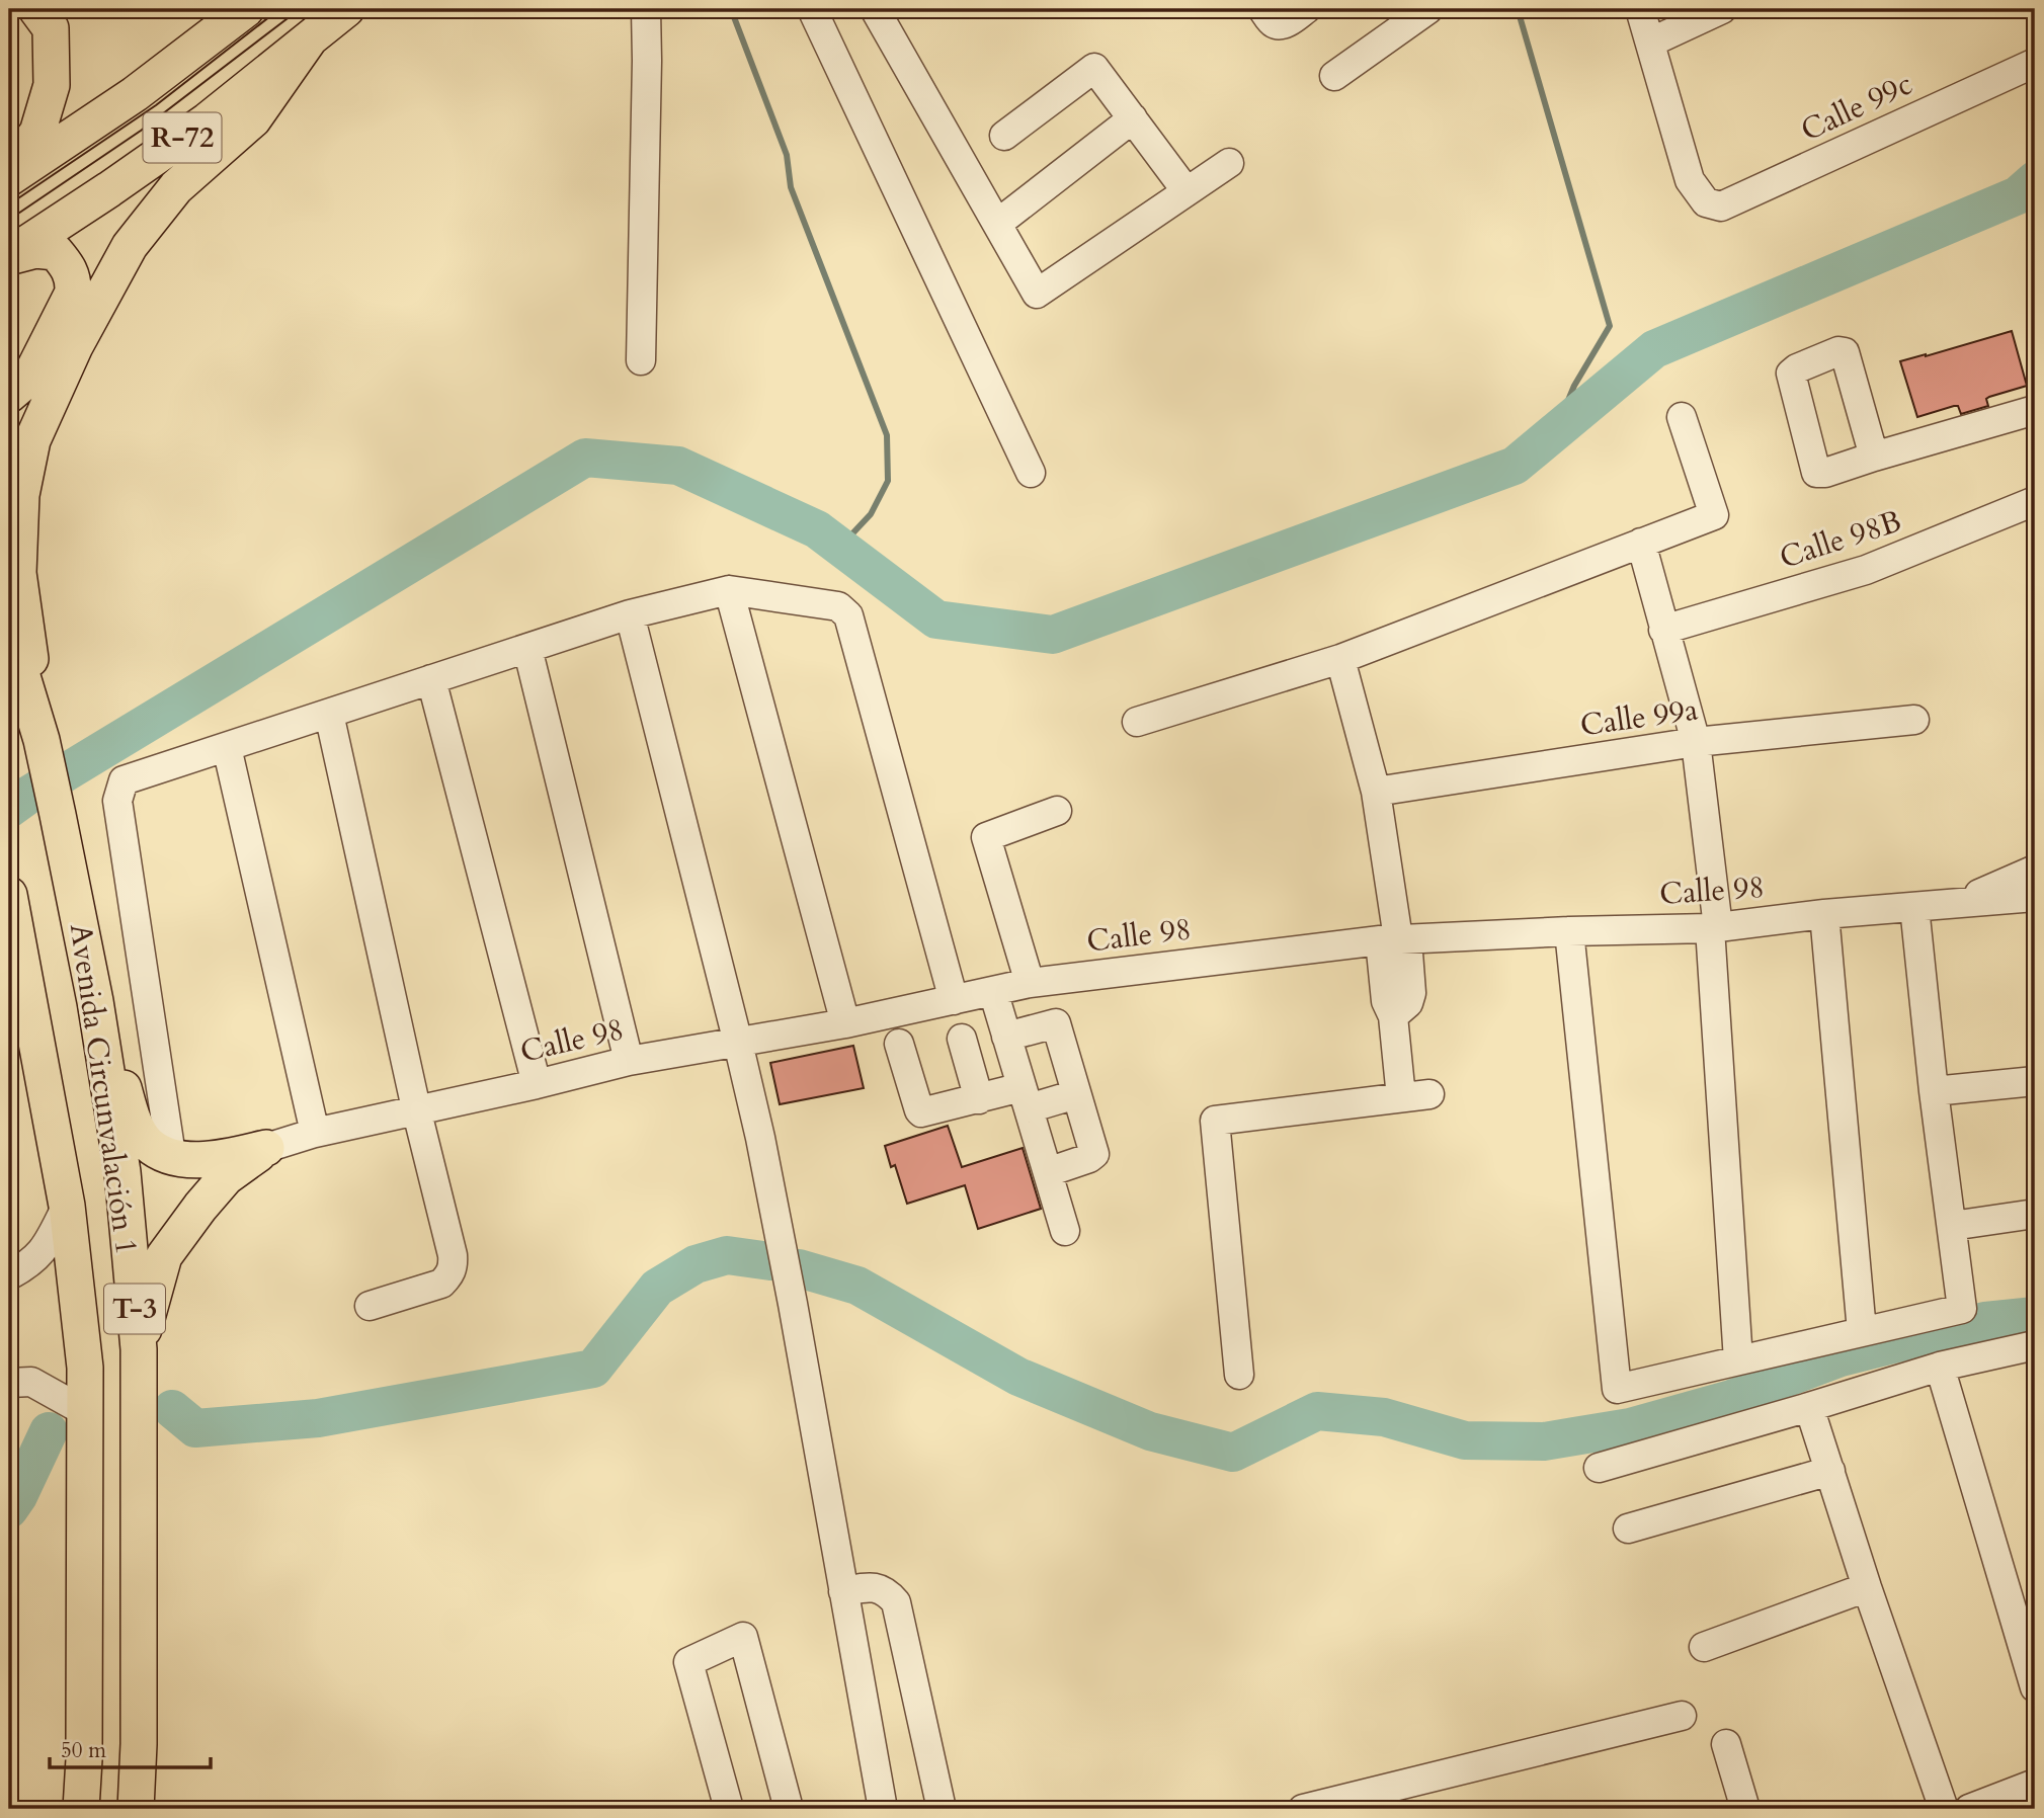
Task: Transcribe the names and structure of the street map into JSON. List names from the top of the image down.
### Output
{
  "streets": {
    "main road": ["R-72", "Avenida Circunvalación 1", "T-3"],
    "street": [
      "Calle 99c",
      "Calle 98B",
      "Calle 99a",
      "Calle 98"
    ]
  },
  "scale_bar": "50 m"
}
